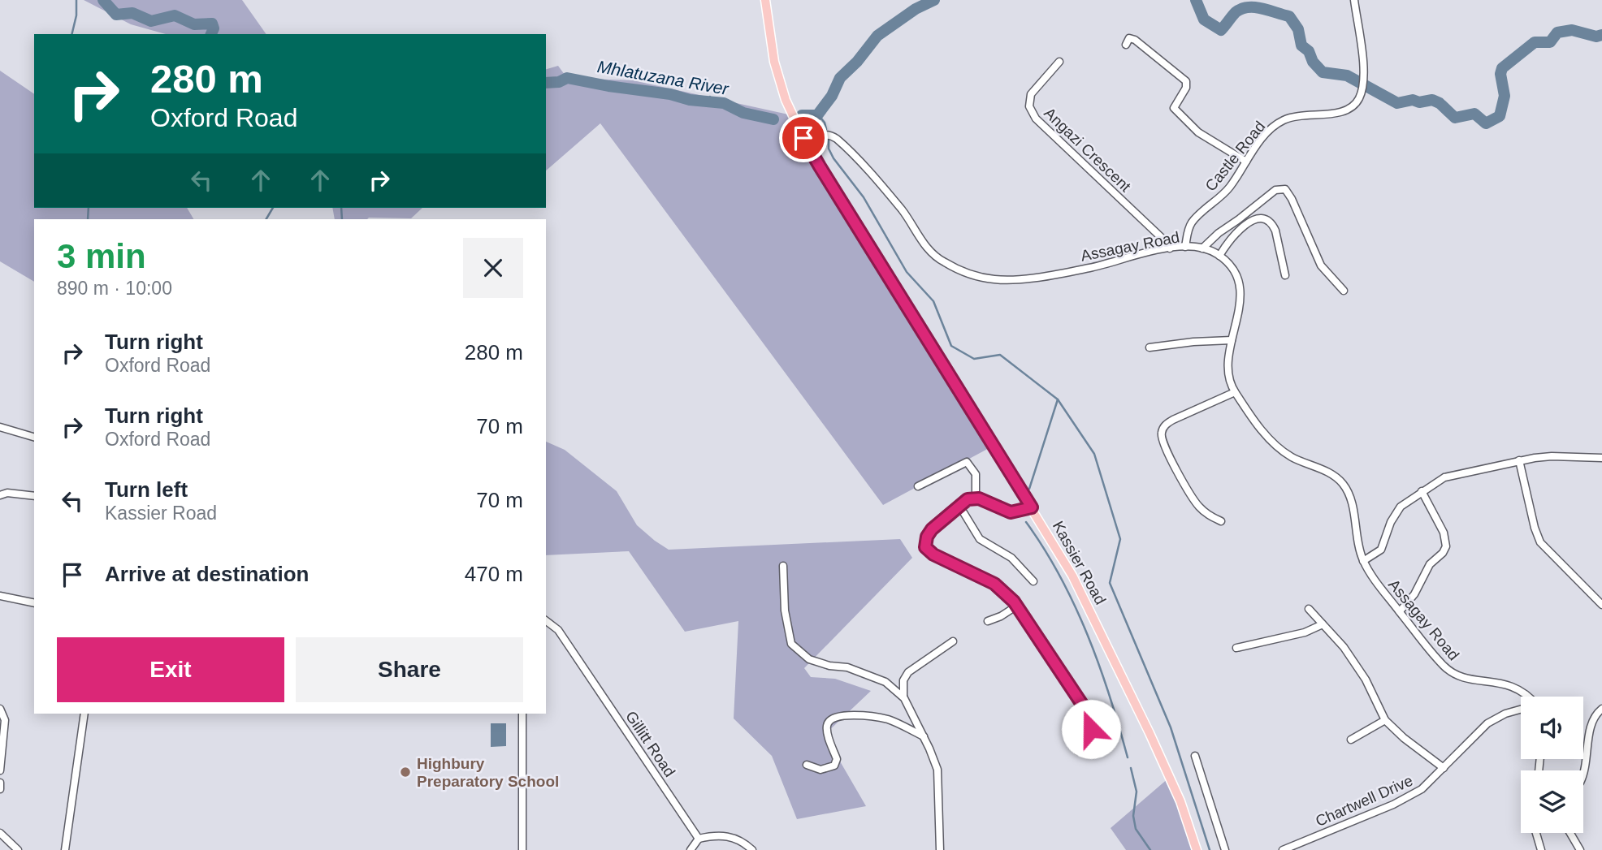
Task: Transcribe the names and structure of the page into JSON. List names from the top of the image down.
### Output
{
  "streets": {
    "main road": ["Kassier Road"],
    "street": [
      "Angazi Crescent",
      "Castle Road",
      "Assagay Road",
      "Gillitt Road",
      "Chartwell Drive"
    ]
  },
  "crossings": [
    ["Angazi Crescent", "Assagay Road"],
    ["Castle Road", "Assagay Road"],
    ["Assagay Road", "Kassier Road"]
  ],
  "water": ["Mhlatuzana River"],
  "places": ["Highbury Preparatory School"],
  "page": {
    "turn": ["280 m", "Oxford Road"],
    "heading": ["3 min", "890 m · 10:00"],
    "list": [
      {
        "name": "Turn right",
        "note": "Oxford Road",
        "value": "280 m"
      },
      {
        "name": "Turn right",
        "note": "Oxford Road",
        "value": "70 m"
      },
      {
        "name": "Turn left",
        "note": "Kassier Road",
        "value": "70 m"
      },
      {
        "name": "Arrive at destination",
        "value": "470 m"
      }
    ],
    "buttons": ["Exit", "Share"]
  }
}
